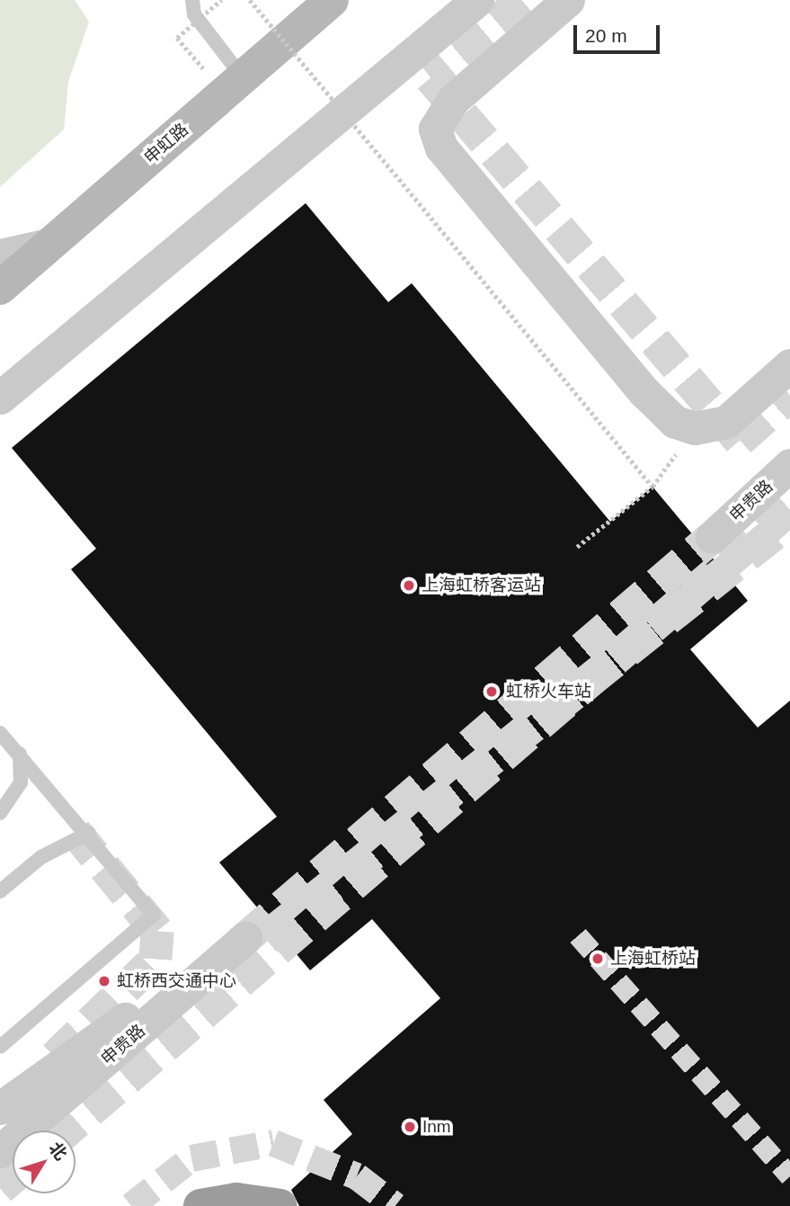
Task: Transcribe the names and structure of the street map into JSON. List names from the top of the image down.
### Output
{
  "streets": {
    "main road": ["申虹路"],
    "street": ["申贵路"]
  },
  "places": [
    "上海虹桥客运站",
    "虹桥火车站",
    "上海虹桥站",
    "虹桥西交通中心",
    "Inm"
  ],
  "scale_bar": "20 m",
  "north": "top right"
}
